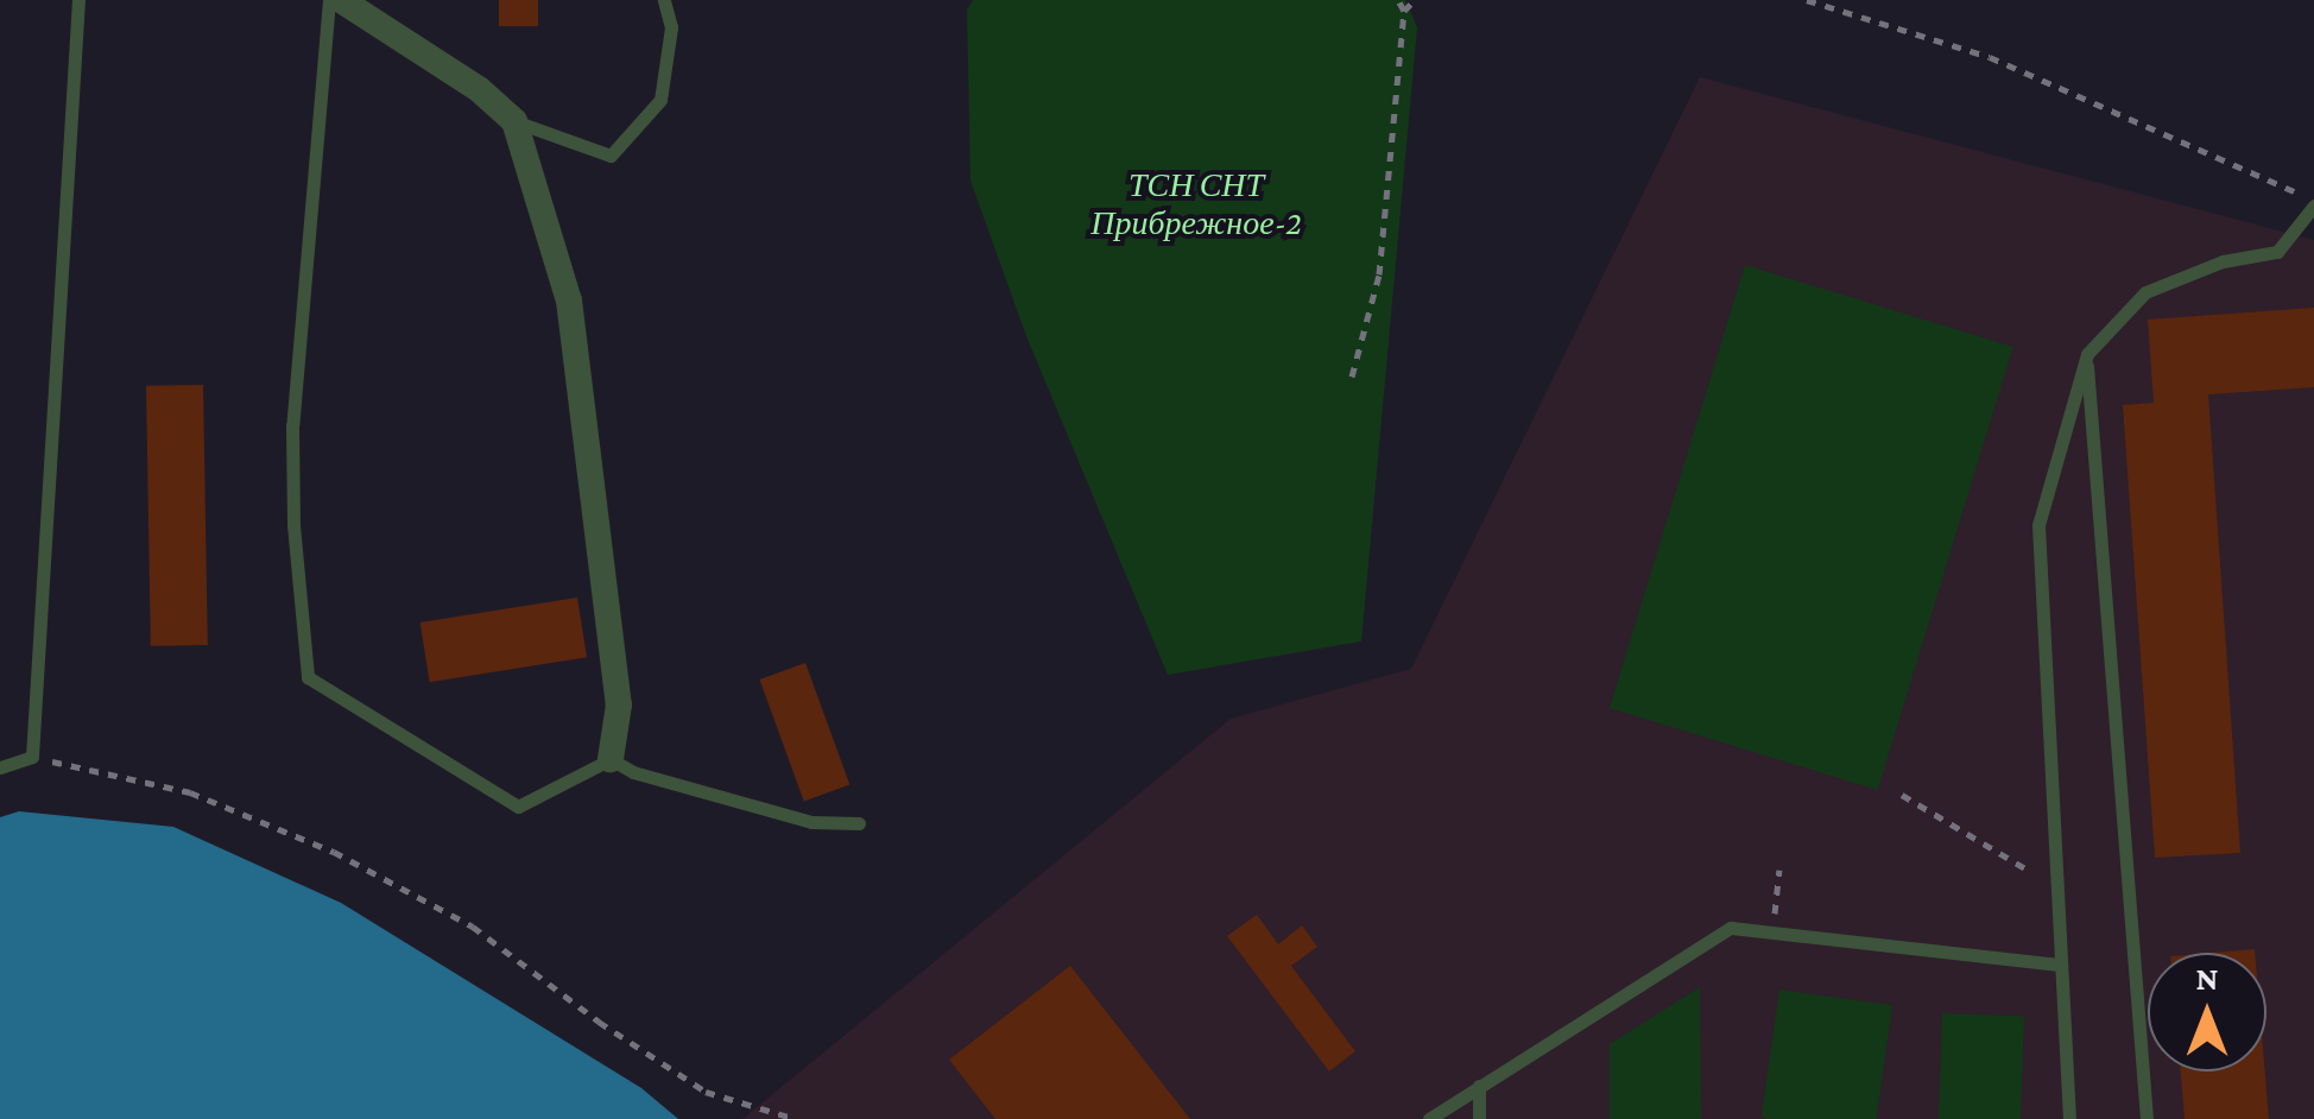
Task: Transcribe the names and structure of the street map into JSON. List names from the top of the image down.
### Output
{
  "parks": ["ТСН СНТ Прибрежное-2"],
  "north": "top"
}
